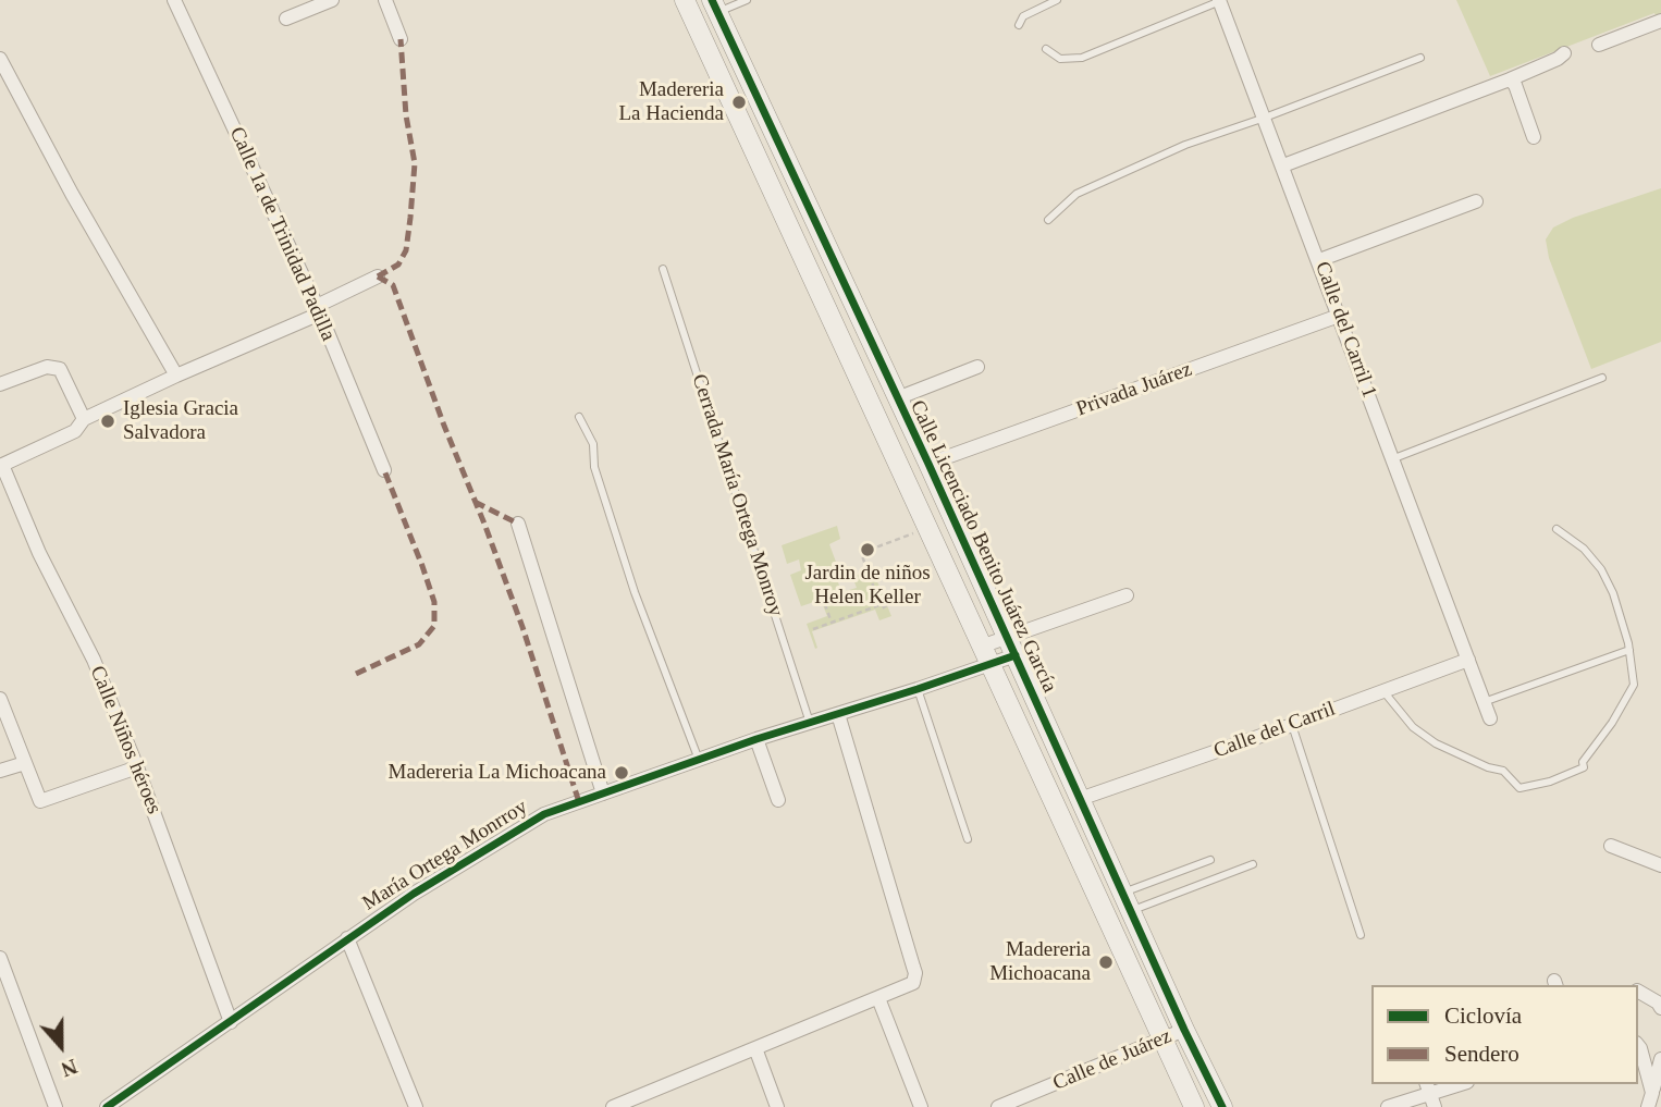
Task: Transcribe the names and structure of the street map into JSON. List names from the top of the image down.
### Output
{
  "streets": {
    "street": [
      "Calle 1a de Trinidad Padilla",
      "Calle del Carril 1",
      "Privada Juárez",
      "Calle Licenciado Benito Juárez García",
      "Calle del Carril",
      "Calle Niños héroes",
      "María Ortega Monrroy",
      "Calle de Juárez"
    ],
    "lane": ["Cerrada María Ortega Monroy"]
  },
  "crossings": [
    ["Calle del Carril 1", "Privada Juárez"],
    ["Calle del Carril 1", "Calle del Carril"],
    ["Privada Juárez", "Calle Licenciado Benito Juárez García"],
    ["Cerrada María Ortega Monroy", "María Ortega Monrroy"],
    ["Calle Licenciado Benito Juárez García", "Calle del Carril"],
    ["Calle Licenciado Benito Juárez García", "María Ortega Monrroy"],
    ["Calle Licenciado Benito Juárez García", "Calle de Juárez"],
    ["Calle Niños héroes", "María Ortega Monrroy"]
  ],
  "places": [
    "Madereria La Hacienda",
    "Iglesia Gracia Salvadora",
    "Jardin de niños Helen Keller",
    "Madereria La Michoacana",
    "Madereria Michoacana"
  ],
  "legend": ["Ciclovía", "Sendero"],
  "north": "bottom"
}
